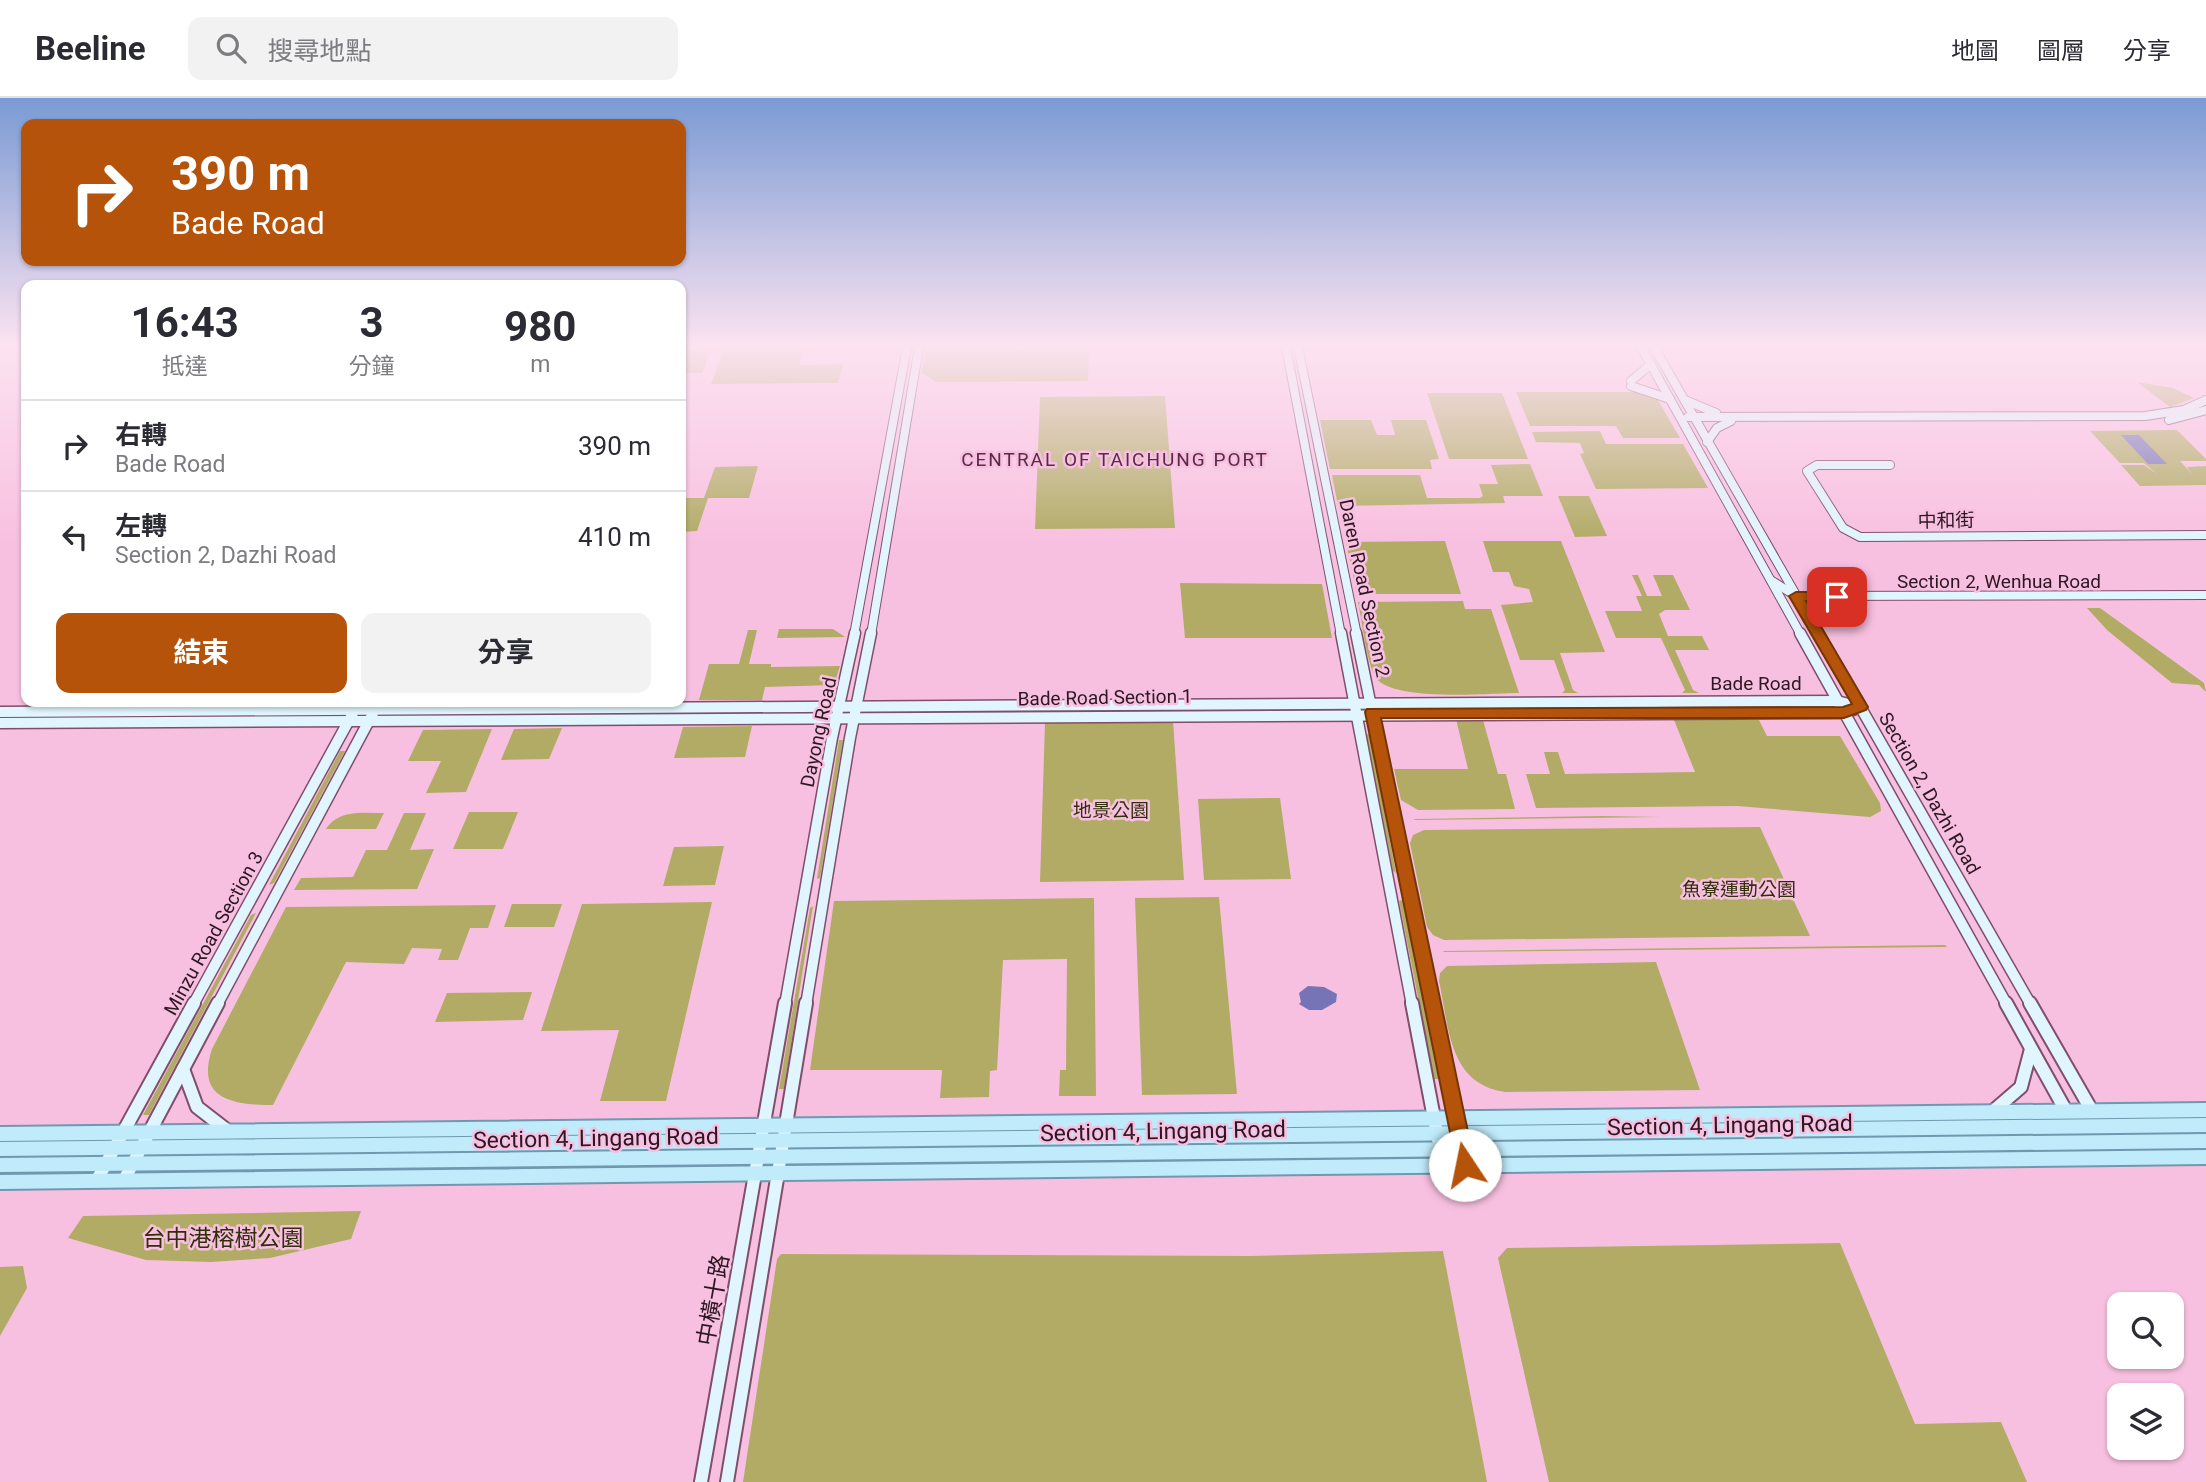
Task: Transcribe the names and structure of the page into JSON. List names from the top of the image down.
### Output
{
  "streets": {
    "main road": ["Section 4, Lingang Road"],
    "street": [
      "中和街",
      "Section 2, Wenhua Road",
      "Daren Road Section 2",
      "Bade Road",
      "Bade Road Section 1",
      "Dayong Road",
      "Section 2, Dazhi Road",
      "Minzu Road Section 3",
      "中橫十路"
    ]
  },
  "crossings": [
    ["Section 2, Wenhua Road", "Section 2, Dazhi Road"],
    ["Daren Road Section 2", "Bade Road"],
    ["Daren Road Section 2", "Bade Road Section 1"],
    ["Daren Road Section 2", "Section 4, Lingang Road"],
    ["Bade Road", "Bade Road Section 1"],
    ["Bade Road", "Section 2, Dazhi Road"],
    ["Bade Road Section 1", "Dayong Road"],
    ["Bade Road Section 1", "Minzu Road Section 3"],
    ["Dayong Road", "Section 4, Lingang Road"],
    ["Dayong Road", "中橫十路"],
    ["Section 2, Dazhi Road", "Section 4, Lingang Road"],
    ["Minzu Road Section 3", "Section 4, Lingang Road"],
    ["Section 4, Lingang Road", "中橫十路"]
  ],
  "districts": ["CENTRAL OF TAICHUNG PORT"],
  "parks": ["地景公園", "魚寮運動公園", "台中港榕樹公園"],
  "page": {
    "header": "Beeline",
    "search": "搜尋地點",
    "nav": ["地圖", "圖層", "分享"],
    "turn": ["390 m", "Bade Road"],
    "eta": [
      "16:43",
      "抵達",
      "3",
      "分鐘",
      "980",
      "m"
    ],
    "list": [
      {
        "name": "右轉",
        "note": "Bade Road",
        "value": "390 m"
      },
      {
        "name": "左轉",
        "note": "Section 2, Dazhi Road",
        "value": "410 m"
      }
    ],
    "buttons": ["結束", "分享"]
  }
}
